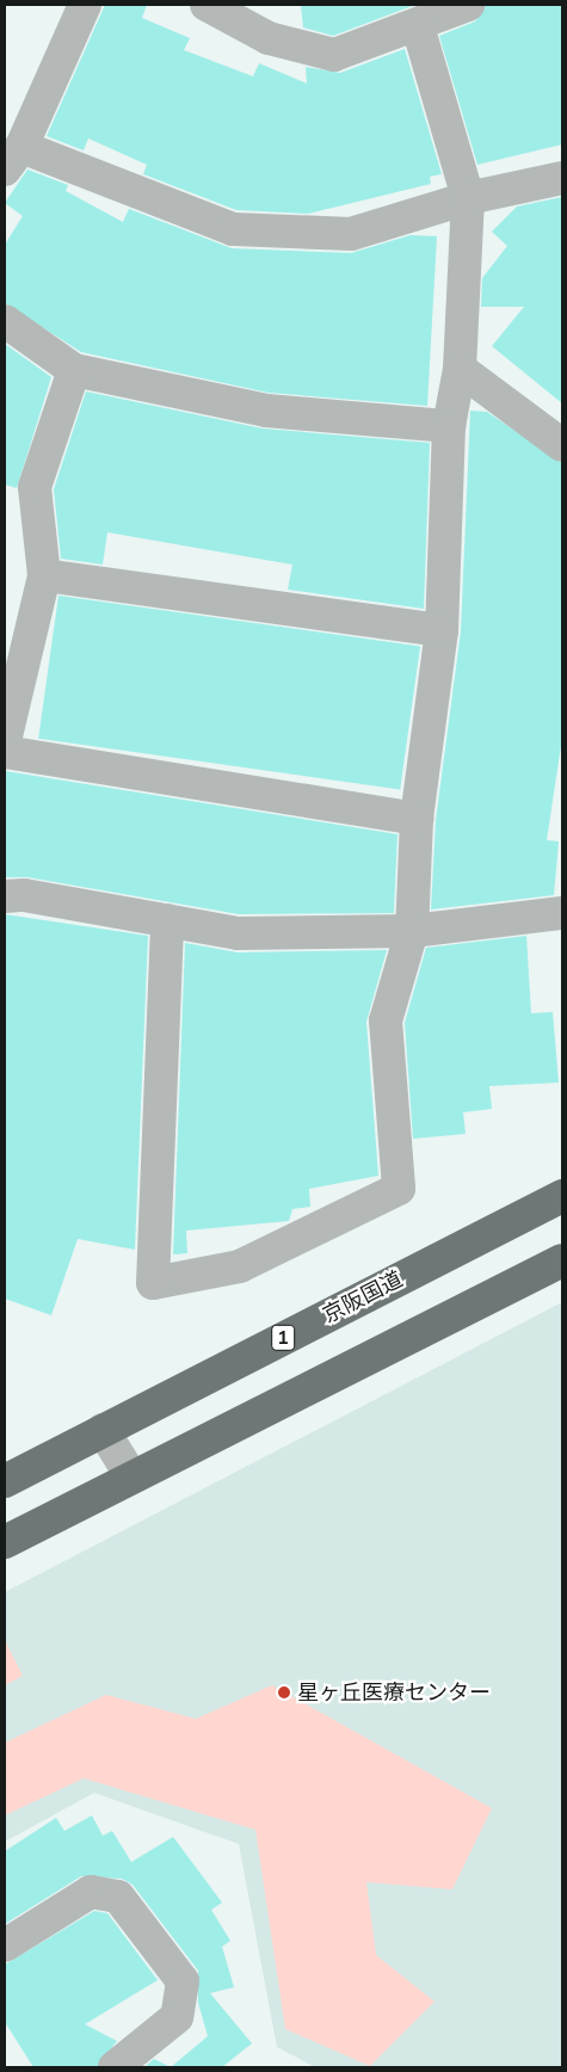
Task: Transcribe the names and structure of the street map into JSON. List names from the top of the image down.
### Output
{
  "streets": {
    "highway": ["京阪国道", "1"]
  },
  "places": ["星ヶ丘医療センター"]
}
